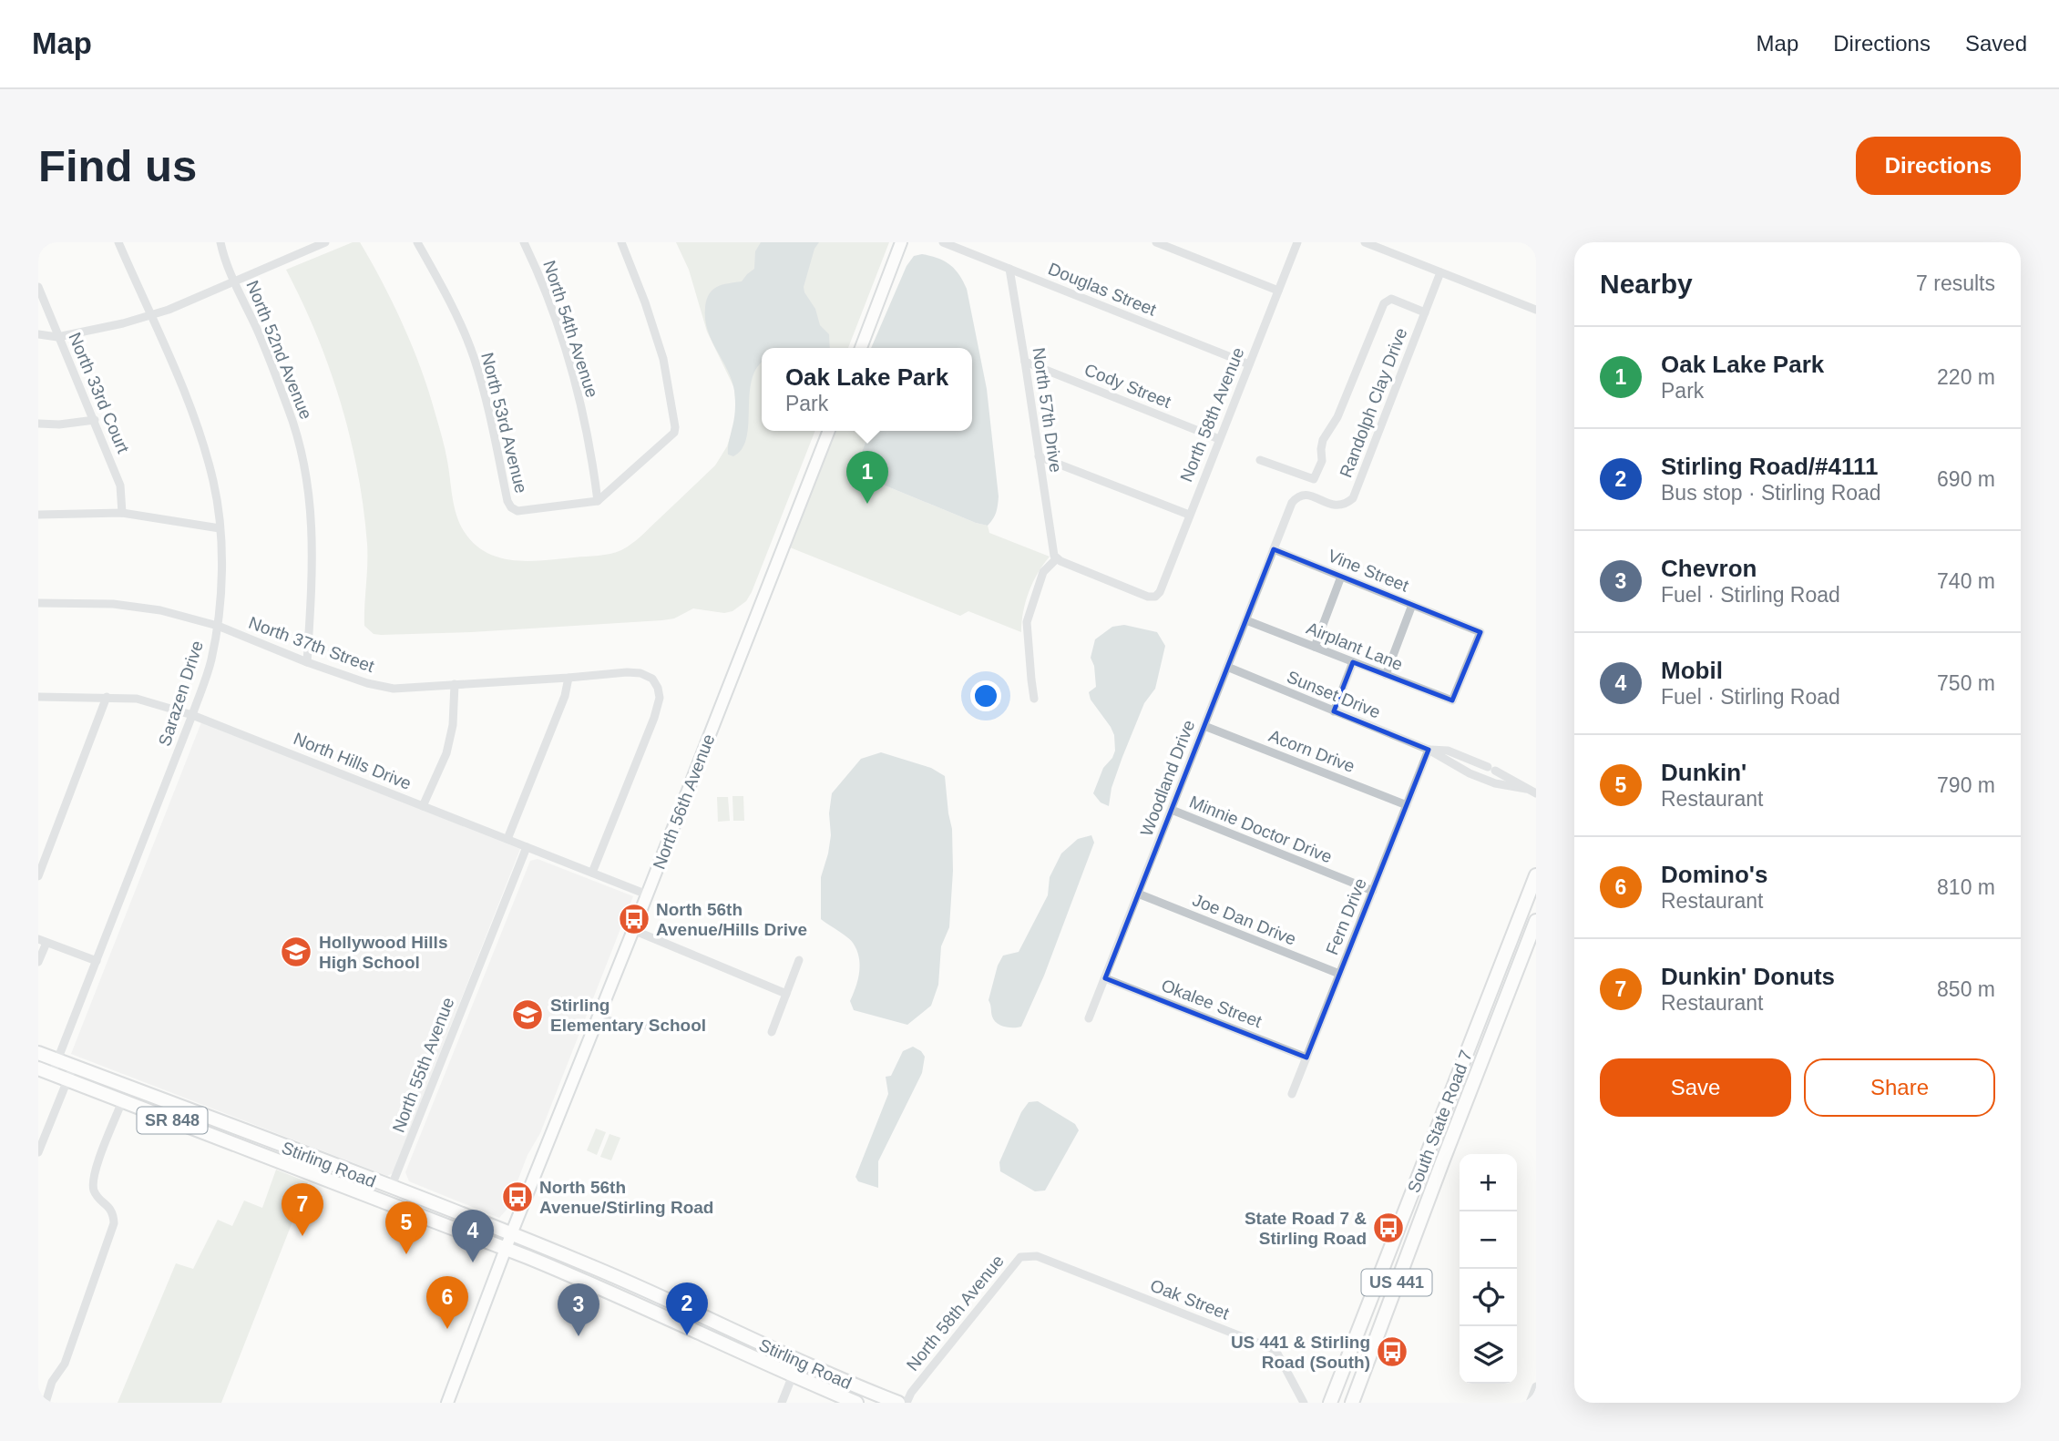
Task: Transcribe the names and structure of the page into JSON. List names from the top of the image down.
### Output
{
  "streets": {
    "main road": [
      "SR 848",
      "South State Road 7",
      "Stirling Road",
      "US 441"
    ],
    "street": [
      "Douglas Street",
      "North 54th Avenue",
      "North 52nd Avenue",
      "Cody Street",
      "North 33rd Court",
      "Randolph Clay Drive",
      "North 57th Drive",
      "North 58th Avenue",
      "North 53rd Avenue",
      "Vine Street",
      "North 37th Street",
      "Airplant Lane",
      "Sarazen Drive",
      "Sunset Drive",
      "Acorn Drive",
      "North Hills Drive",
      "Woodland Drive",
      "North 56th Avenue",
      "Minnie Doctor Drive",
      "Fern Drive",
      "Joe Dan Drive",
      "Okalee Street",
      "North 55th Avenue",
      "Oak Street"
    ]
  },
  "crossings": [
    ["Douglas Street", "North 57th Drive"],
    ["Douglas Street", "North 58th Avenue"],
    ["North 54th Avenue", "North 53rd Avenue"],
    ["North 52nd Avenue", "North 37th Street"],
    ["Cody Street", "North 57th Drive"],
    ["Cody Street", "North 58th Avenue"],
    ["Randolph Clay Drive", "Vine Street"],
    ["Randolph Clay Drive", "Woodland Drive"],
    ["North 57th Drive", "North 58th Avenue"],
    ["North 58th Avenue", "Oak Street"],
    ["Vine Street", "Airplant Lane"],
    ["Vine Street", "Woodland Drive"],
    ["North 37th Street", "Sarazen Drive"],
    ["North 37th Street", "North Hills Drive"],
    ["Airplant Lane", "Woodland Drive"],
    ["Sarazen Drive", "North Hills Drive"],
    ["Sarazen Drive", "Stirling Road"],
    ["Sunset Drive", "Woodland Drive"],
    ["Sunset Drive", "Fern Drive"],
    ["Acorn Drive", "Woodland Drive"],
    ["Acorn Drive", "Fern Drive"],
    ["North Hills Drive", "North 56th Avenue"],
    ["North Hills Drive", "North 55th Avenue"],
    ["Woodland Drive", "Minnie Doctor Drive"],
    ["Woodland Drive", "Joe Dan Drive"],
    ["Woodland Drive", "Okalee Street"],
    ["North 56th Avenue", "Stirling Road"],
    ["Minnie Doctor Drive", "Fern Drive"],
    ["Fern Drive", "Joe Dan Drive"],
    ["Fern Drive", "Okalee Street"],
    ["North 55th Avenue", "Stirling Road"]
  ],
  "places": {
    "bus stop": [
      "North 56th Avenue/Hills Drive",
      "North 56th Avenue/Stirling Road",
      "State Road 7 & Stirling Road",
      "US 441 & Stirling Road (South)"
    ],
    "school or university": ["Hollywood Hills High School", "Stirling Elementary School"]
  },
  "page": {
    "header": "Map",
    "nav": ["Map", "Directions", "Saved"],
    "buttons": [
      "Directions",
      ["Save", "Share"]
    ],
    "title": "Find us",
    "heading": ["Nearby", "7 results"],
    "list": [
      {
        "mark": "1",
        "name": "Oak Lake Park",
        "note": "Park",
        "value": "220 m"
      },
      {
        "mark": "2",
        "name": "Stirling Road/#4111",
        "note": "Bus stop · Stirling Road",
        "value": "690 m"
      },
      {
        "mark": "3",
        "name": "Chevron",
        "note": "Fuel · Stirling Road",
        "value": "740 m"
      },
      {
        "mark": "4",
        "name": "Mobil",
        "note": "Fuel · Stirling Road",
        "value": "750 m"
      },
      {
        "mark": "5",
        "name": "Dunkin'",
        "note": "Restaurant",
        "value": "790 m"
      },
      {
        "mark": "6",
        "name": "Domino's",
        "note": "Restaurant",
        "value": "810 m"
      },
      {
        "mark": "7",
        "name": "Dunkin' Donuts",
        "note": "Restaurant",
        "value": "850 m"
      }
    ],
    "popup": ["Oak Lake Park", "Park"],
    "pins": [
      "1",
      "7",
      "5",
      "4",
      "6",
      "2",
      "3"
    ],
    "map_buttons": ["+", "−"]
  }
}
